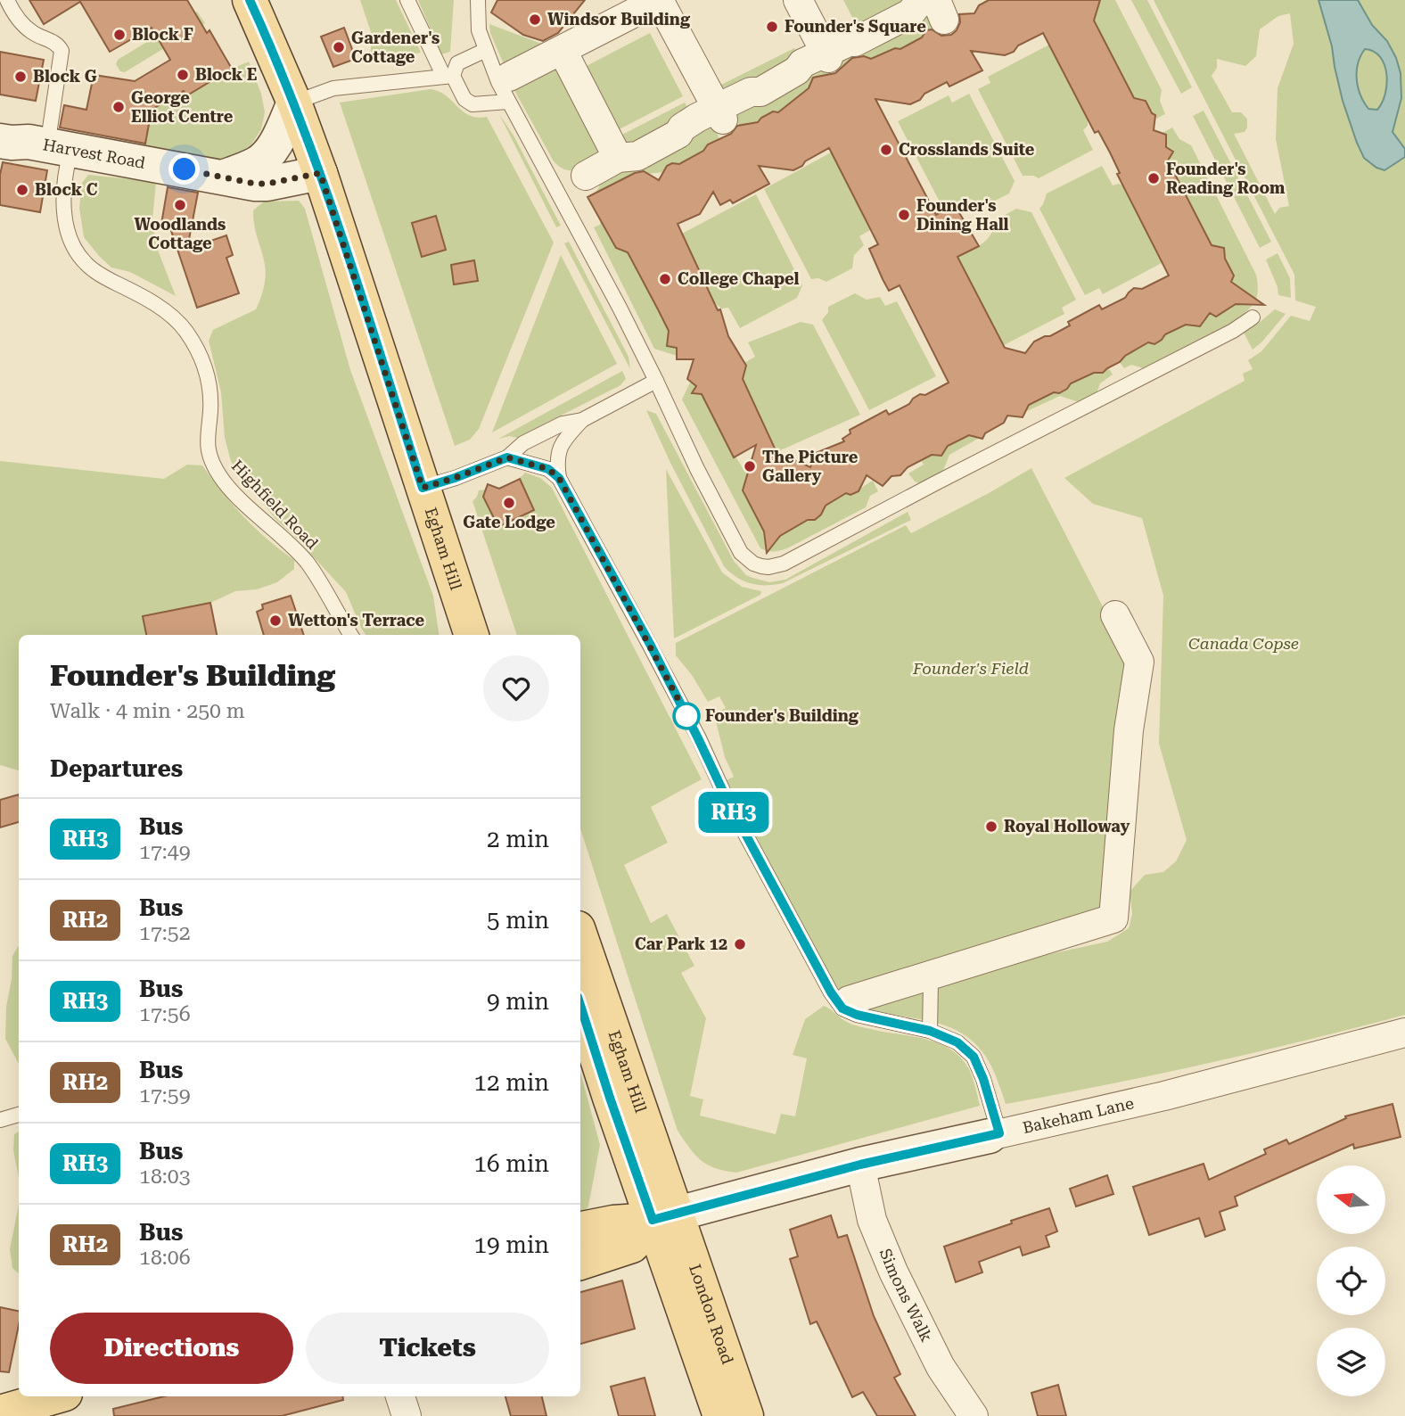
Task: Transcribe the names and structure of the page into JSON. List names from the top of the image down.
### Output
{
  "streets": {
    "main road": ["Egham Hill", "London Road"],
    "street": ["Harvest Road", "Bakeham Lane", "Simons Walk"],
    "lane": ["Highfield Road"]
  },
  "crossings": [
    ["Harvest Road", "Highfield Road"],
    ["Harvest Road", "Egham Hill"],
    ["Egham Hill", "Bakeham Lane"],
    ["Egham Hill", "London Road"],
    ["Bakeham Lane", "Simons Walk"],
    ["Bakeham Lane", "London Road"]
  ],
  "parks": ["Canada Copse", "Founder's Field"],
  "places": [
    "Windsor Building",
    "Founder's Square",
    "Block F",
    "Gardener's Cottage",
    "Block E",
    "Block G",
    "George Elliot Centre",
    "Crosslands Suite",
    "Founder's Reading Room",
    "Block C",
    "Woodlands Cottage",
    "Founder's Dining Hall",
    "College Chapel",
    "The Picture Gallery",
    "Gate Lodge",
    "Wetton's Terrace",
    "Founder's Building",
    "Royal Holloway",
    "Car Park 12"
  ],
  "lines": ["bus line RH3"],
  "north": "left",
  "page": {
    "on_map": "RH3",
    "heading": [
      ["Founder's Building", "Walk · 4 min · 250 m"],
      "Departures"
    ],
    "list": [
      {
        "mark": "RH3",
        "name": "Bus",
        "note": "17:49",
        "value": "2 min"
      },
      {
        "mark": "RH2",
        "name": "Bus",
        "note": "17:52",
        "value": "5 min"
      },
      {
        "mark": "RH3",
        "name": "Bus",
        "note": "17:56",
        "value": "9 min"
      },
      {
        "mark": "RH2",
        "name": "Bus",
        "note": "17:59",
        "value": "12 min"
      },
      {
        "mark": "RH3",
        "name": "Bus",
        "note": "18:03",
        "value": "16 min"
      },
      {
        "mark": "RH2",
        "name": "Bus",
        "note": "18:06",
        "value": "19 min"
      }
    ],
    "buttons": ["Directions", "Tickets"]
  }
}
